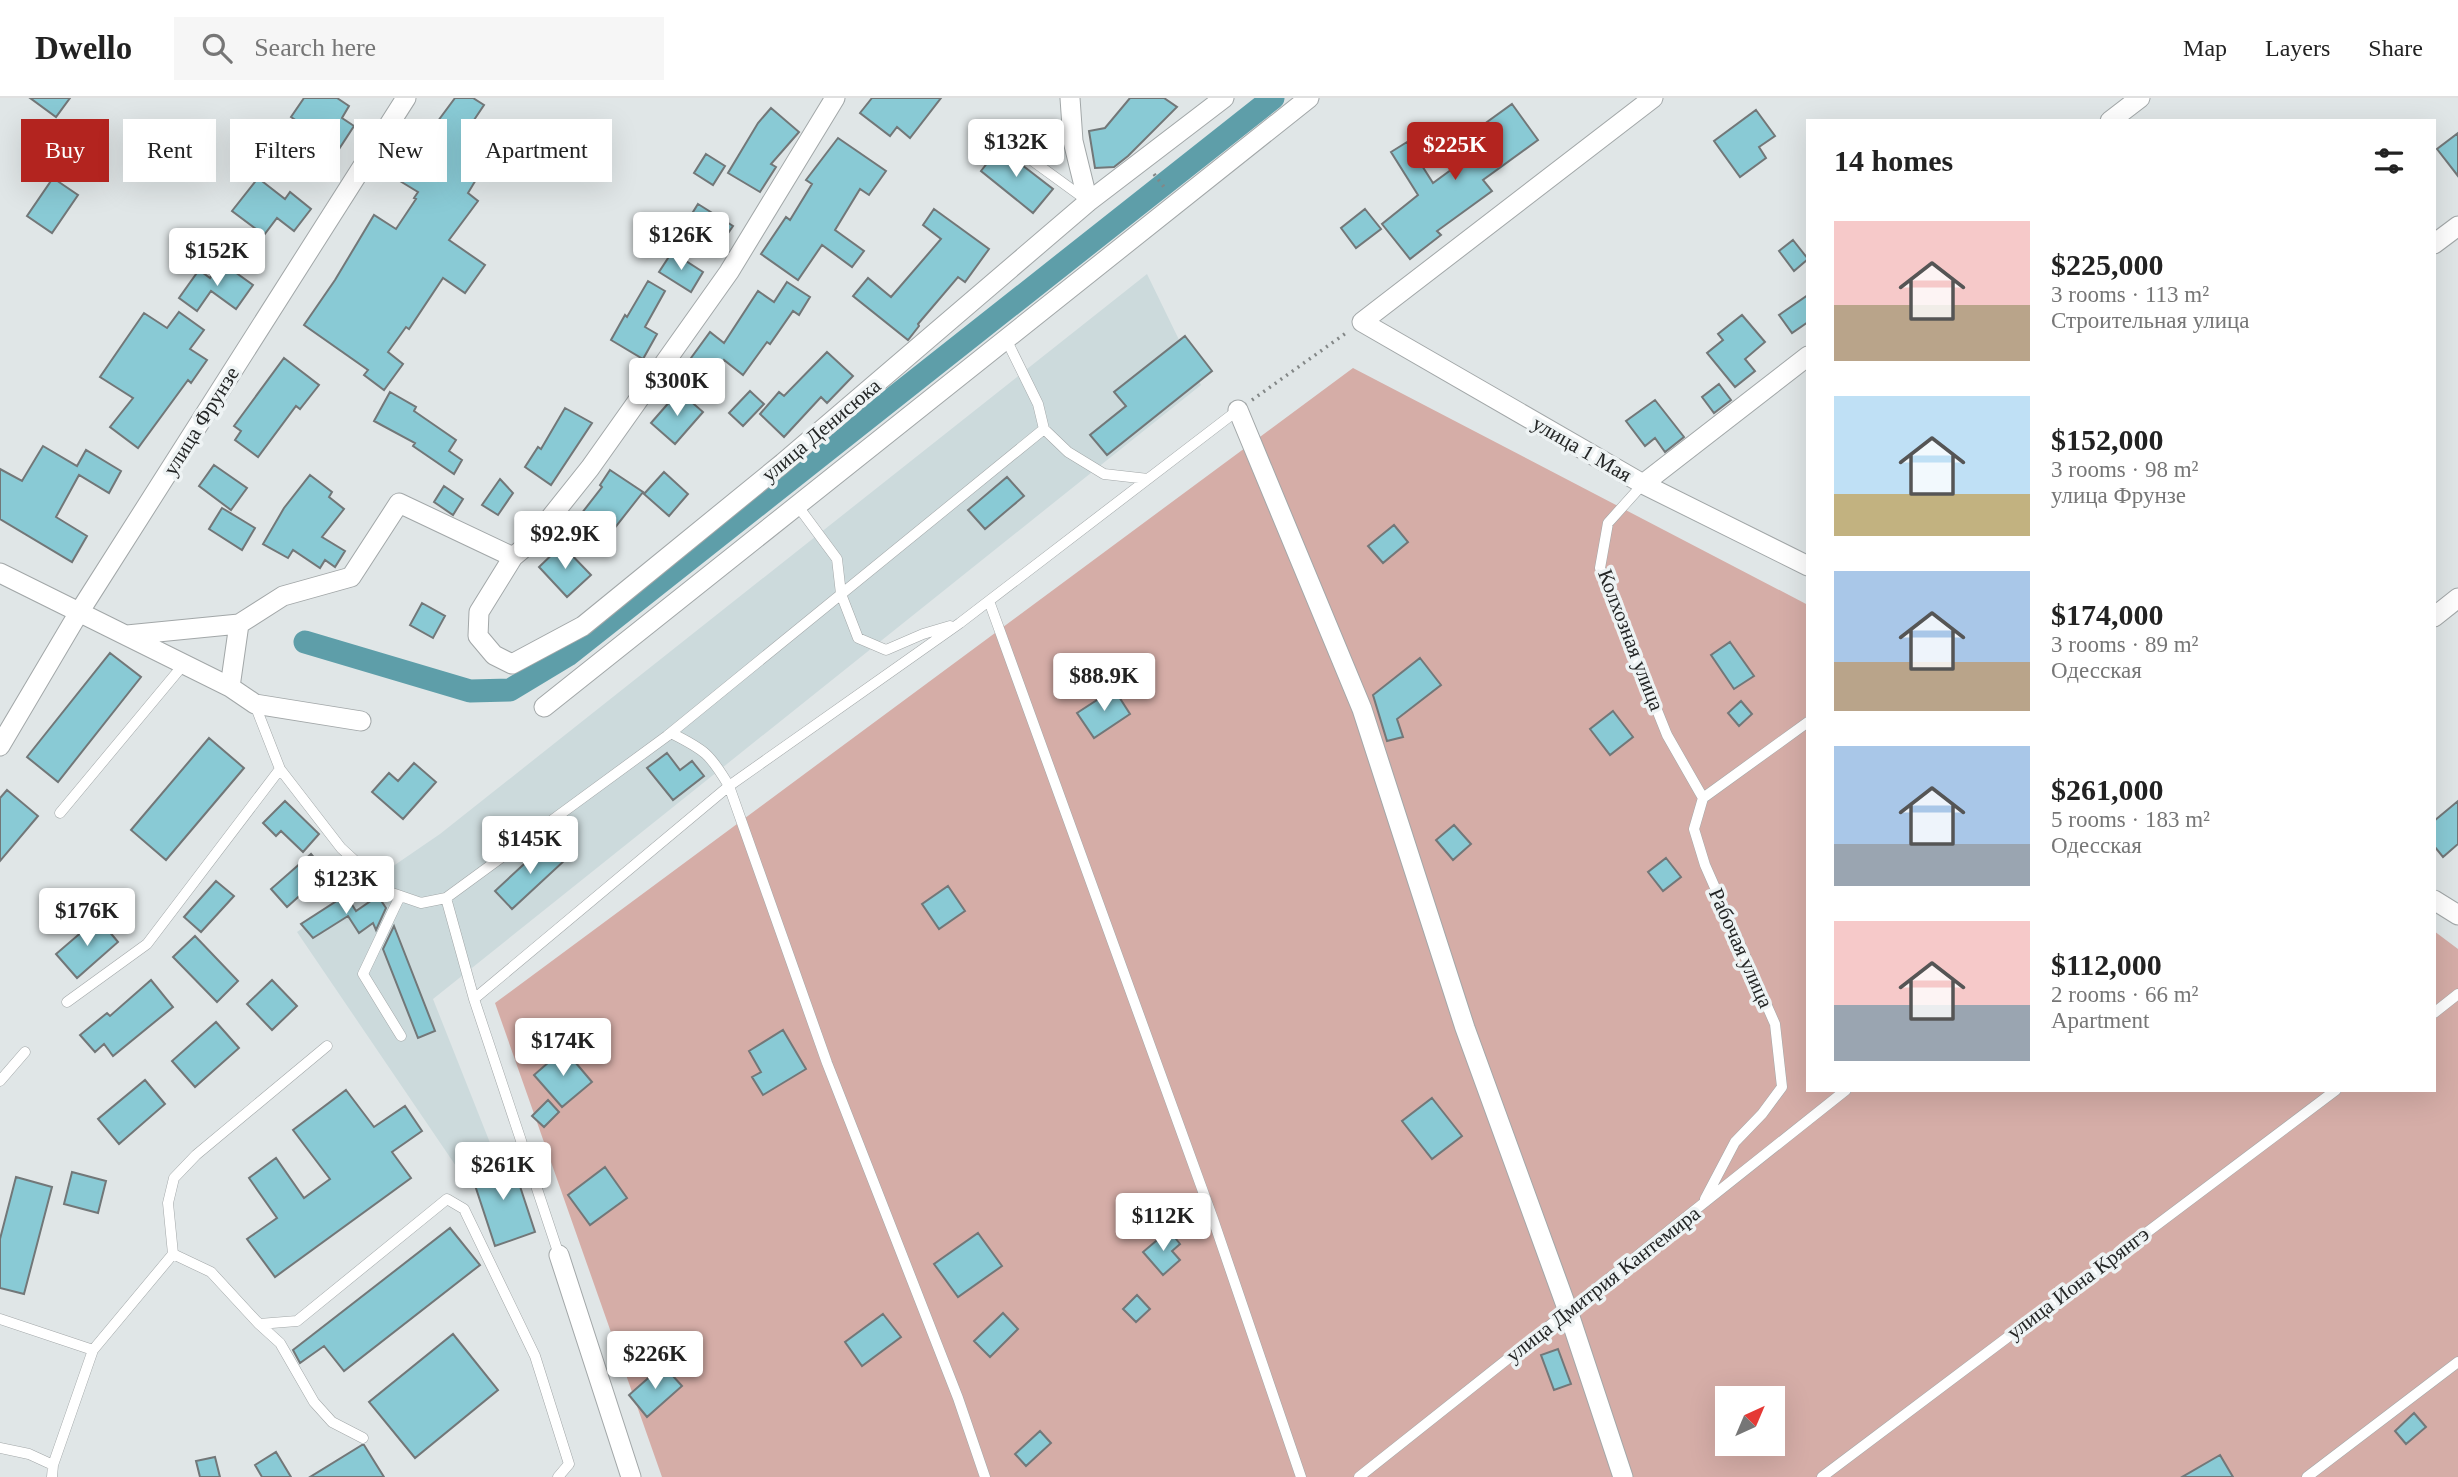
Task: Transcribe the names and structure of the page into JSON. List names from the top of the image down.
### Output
{
  "streets": {
    "street": [
      "улица Фрунзе",
      "улица Денисюка",
      "улица 1 Мая",
      "Колхозная улица"
    ],
    "lane": ["Рабочая улица", "улица Иона Крянгэ", "улица Дмитрия Кантемира"]
  },
  "crossings": [
    ["улица 1 Мая", "Колхозная улица"],
    ["Колхозная улица", "Рабочая улица"],
    ["Рабочая улица", "улица Дмитрия Кантемира"]
  ],
  "north": "top right",
  "page": {
    "header": "Dwello",
    "search": "Search here",
    "nav": ["Map", "Layers", "Share"],
    "price": [
      "$132K",
      "$225K",
      "$126K",
      "$152K",
      "$300K",
      "$92.9K",
      "$88.9K",
      "$145K",
      "$123K",
      "$176K",
      "$174K",
      "$261K",
      "$112K",
      "$226K"
    ],
    "chip": [
      "Buy",
      "Rent",
      "Filters",
      "New",
      "Apartment"
    ],
    "heading": "14 homes",
    "list": [
      {
        "name": "$225,000",
        "note": "3 rooms · 113 m² · Строительная улица"
      },
      {
        "name": "$152,000",
        "note": "3 rooms · 98 m² · улица Фрунзе"
      },
      {
        "name": "$174,000",
        "note": "3 rooms · 89 m² · Одесская"
      },
      {
        "name": "$261,000",
        "note": "5 rooms · 183 m² · Одесская"
      },
      {
        "name": "$112,000",
        "note": "2 rooms · 66 m² · Apartment"
      }
    ]
  }
}
